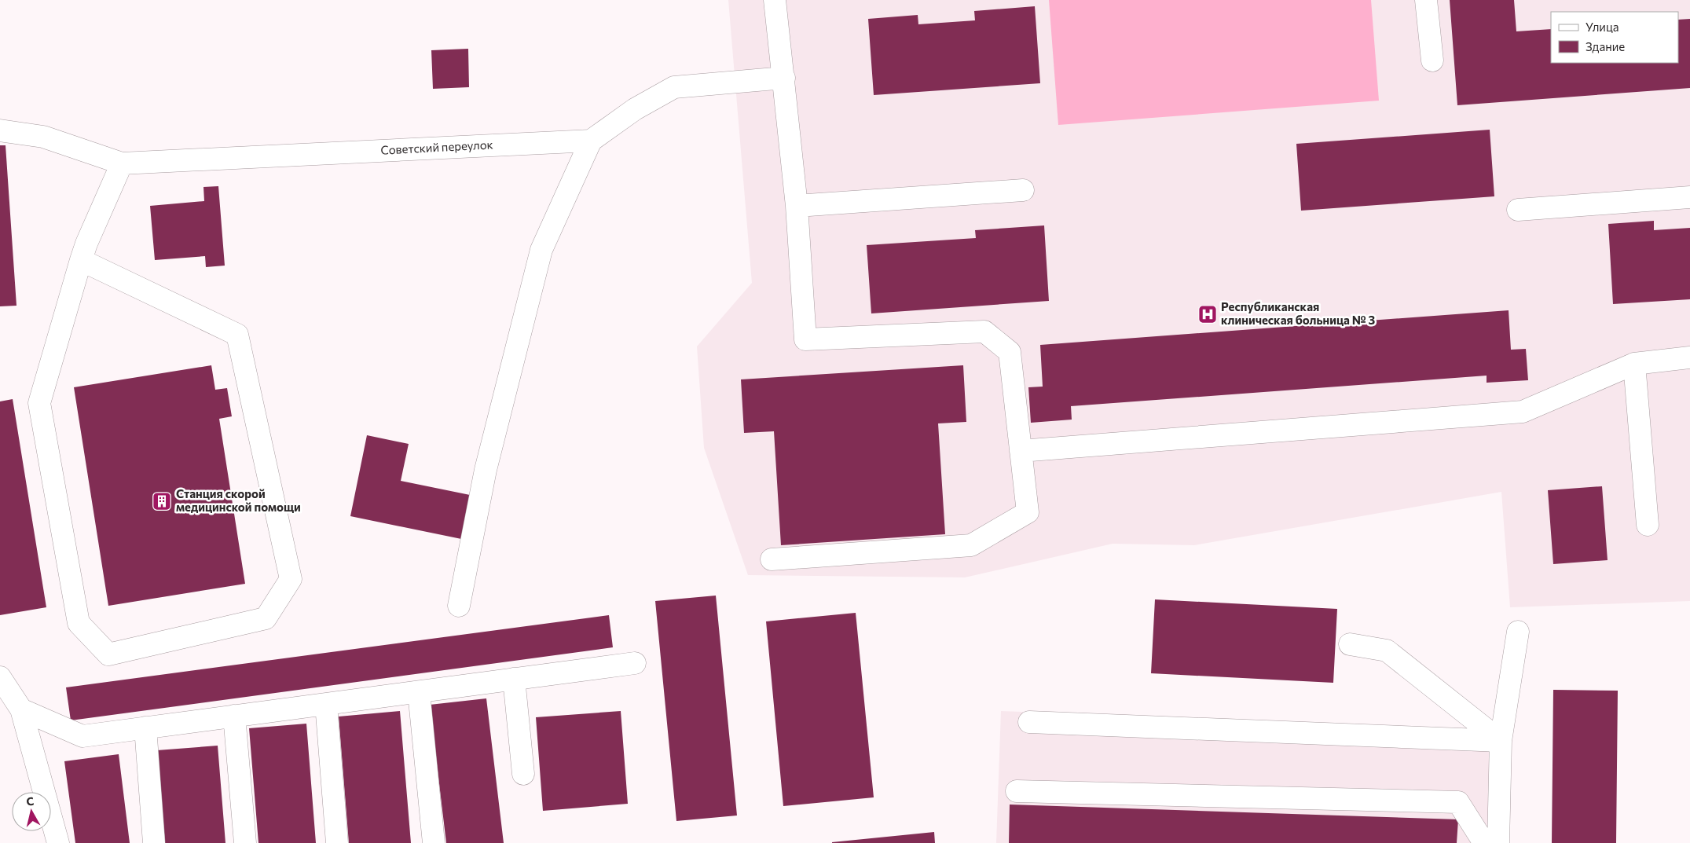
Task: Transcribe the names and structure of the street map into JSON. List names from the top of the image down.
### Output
{
  "streets": {
    "street": ["Советский переулок"]
  },
  "places": {
    "hospital": ["Республиканская клиническая больница № 3"],
    "building": ["Станция скорой медицинской помощи"]
  },
  "legend": ["Улица", "Здание"],
  "north": "top"
}
